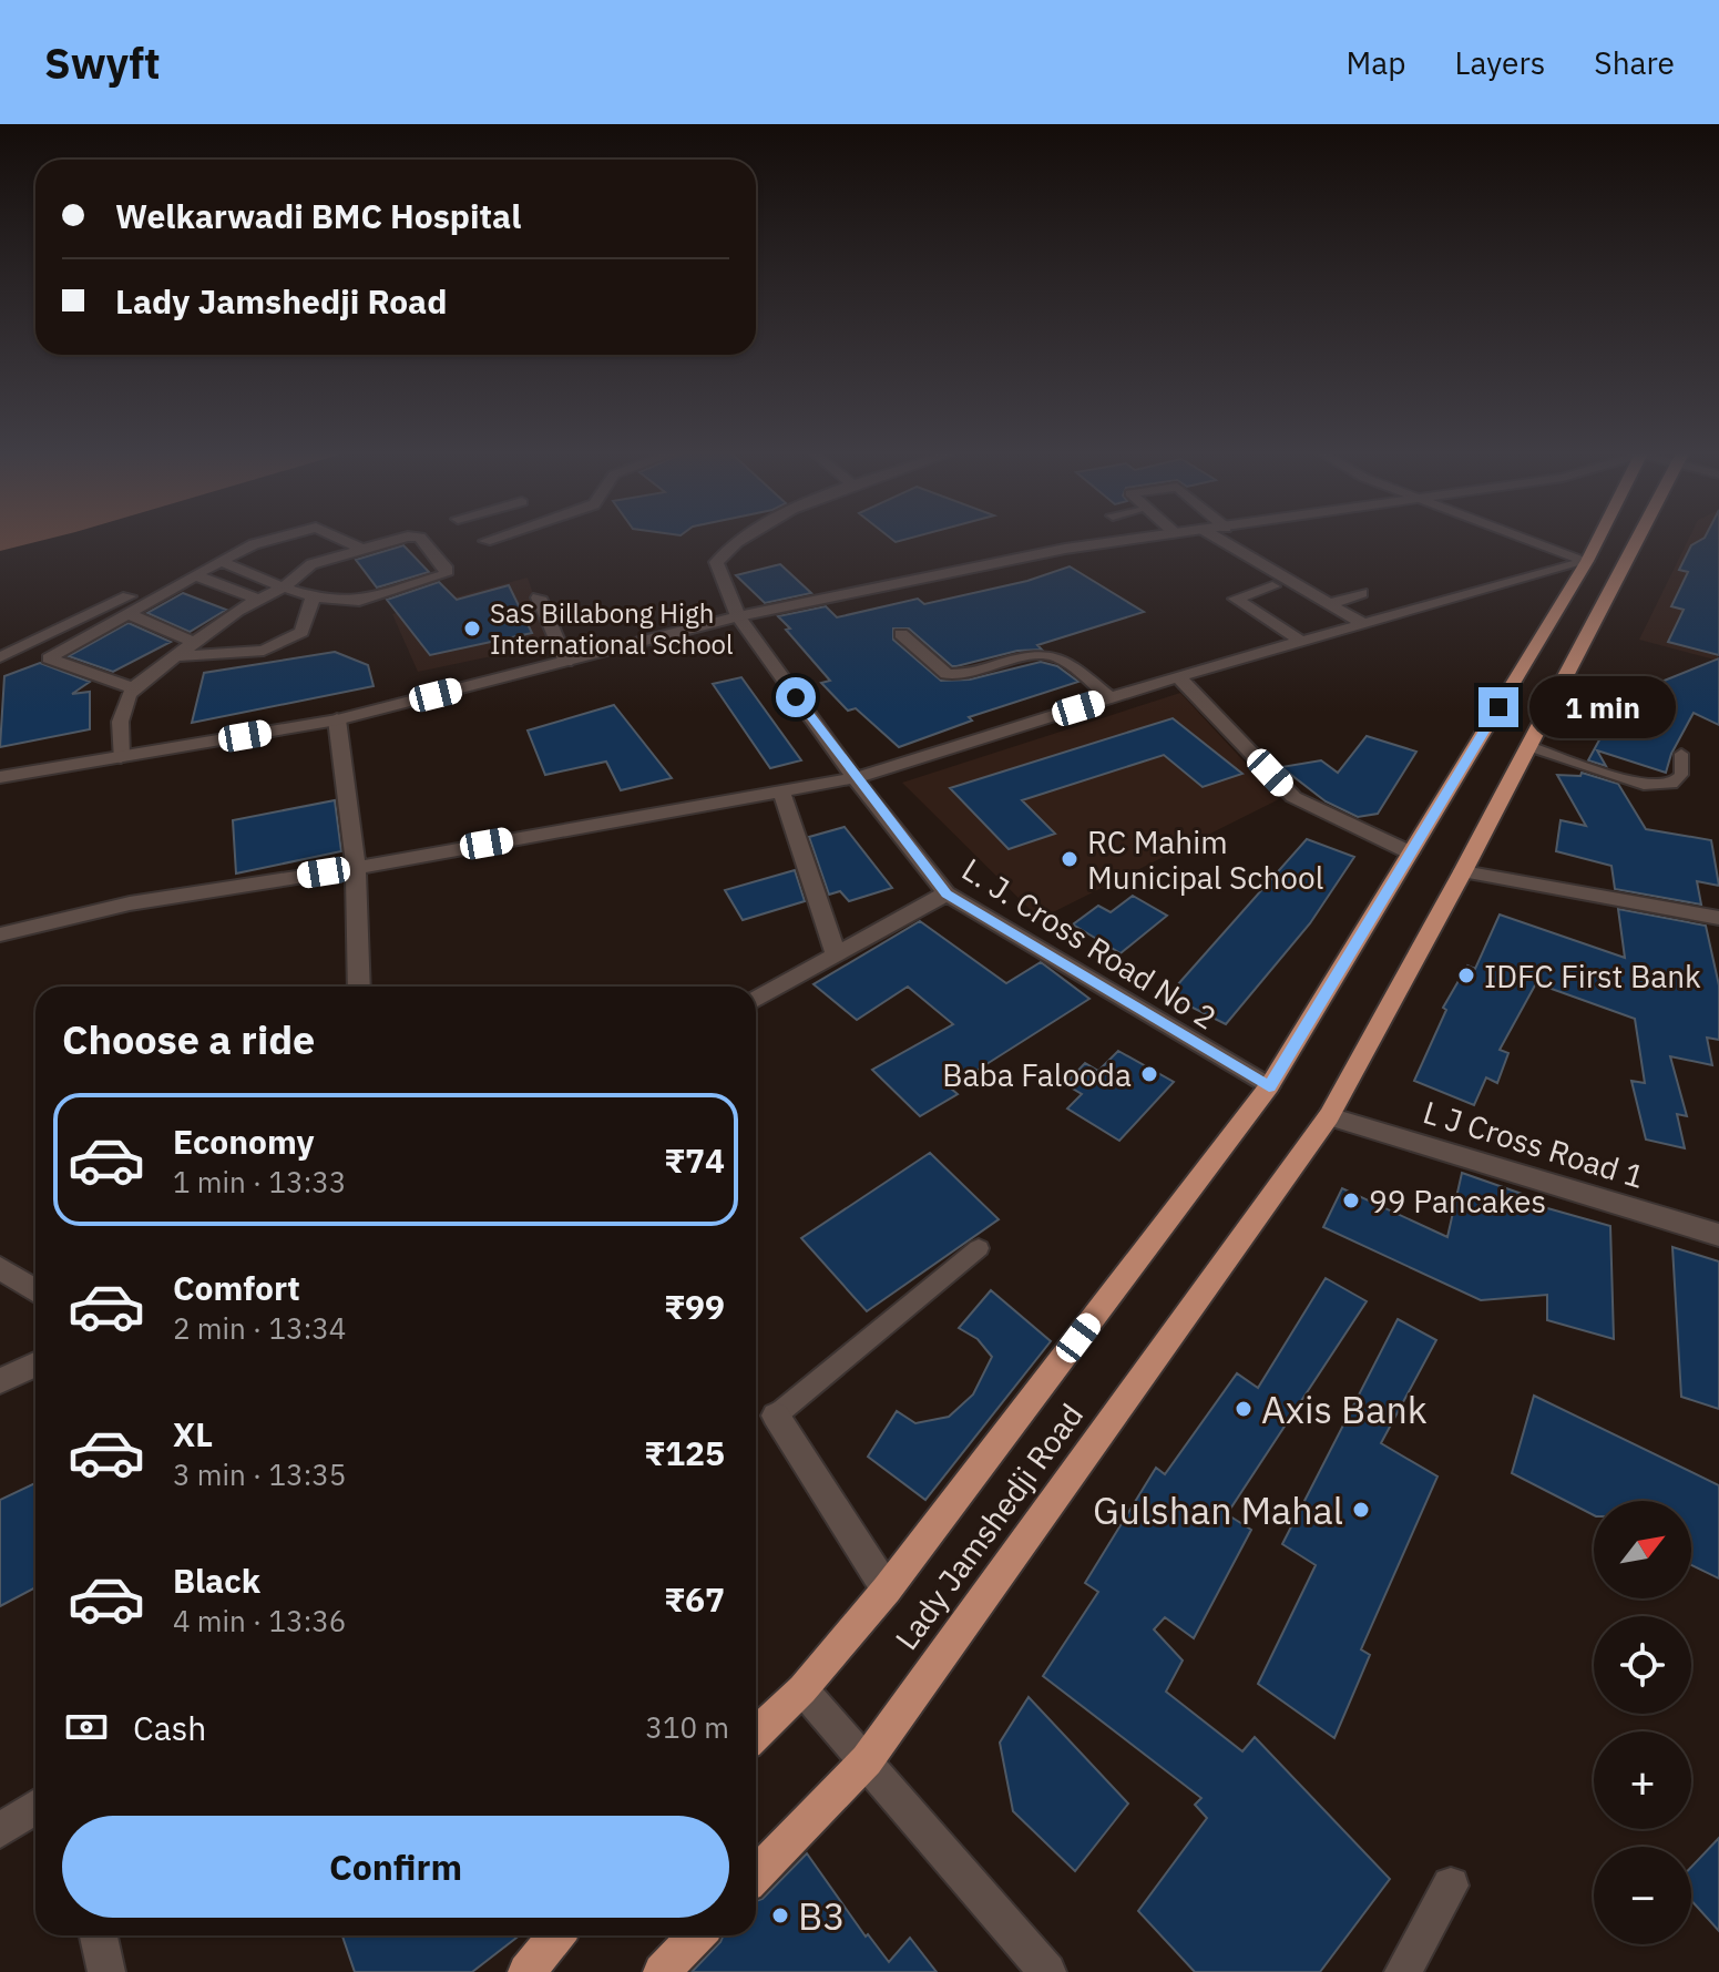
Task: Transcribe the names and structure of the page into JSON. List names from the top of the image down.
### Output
{
  "streets": {
    "main road": ["Lady Jamshedji Road"],
    "street": ["L. J. Cross Road No 2", "L J Cross Road 1"]
  },
  "crossings": [
    ["L. J. Cross Road No 2", "Lady Jamshedji Road"],
    ["L J Cross Road 1", "Lady Jamshedji Road"]
  ],
  "places": [
    "SaS Billabong High International School",
    "RC Mahim Municipal School",
    "IDFC First Bank",
    "Baba Falooda",
    "99 Pancakes",
    "Axis Bank",
    "Gulshan Mahal",
    "B3"
  ],
  "north": "top right",
  "page": {
    "header": "Swyft",
    "nav": ["Map", "Layers", "Share"],
    "banner": ["Welkarwadi BMC Hospital", "Lady Jamshedji Road"],
    "bubble": "1 min",
    "heading": "Choose a ride",
    "list": [
      {
        "name": "Economy",
        "note": "1 min · 13:33",
        "value": "₹74"
      },
      {
        "name": "Comfort",
        "note": "2 min · 13:34",
        "value": "₹99"
      },
      {
        "name": "XL",
        "note": "3 min · 13:35",
        "value": "₹125"
      },
      {
        "name": "Black",
        "note": "4 min · 13:36",
        "value": "₹67"
      }
    ],
    "map_buttons": ["+", "−"],
    "pay": ["Cash", "310 m"],
    "buttons": "Confirm"
  }
}
